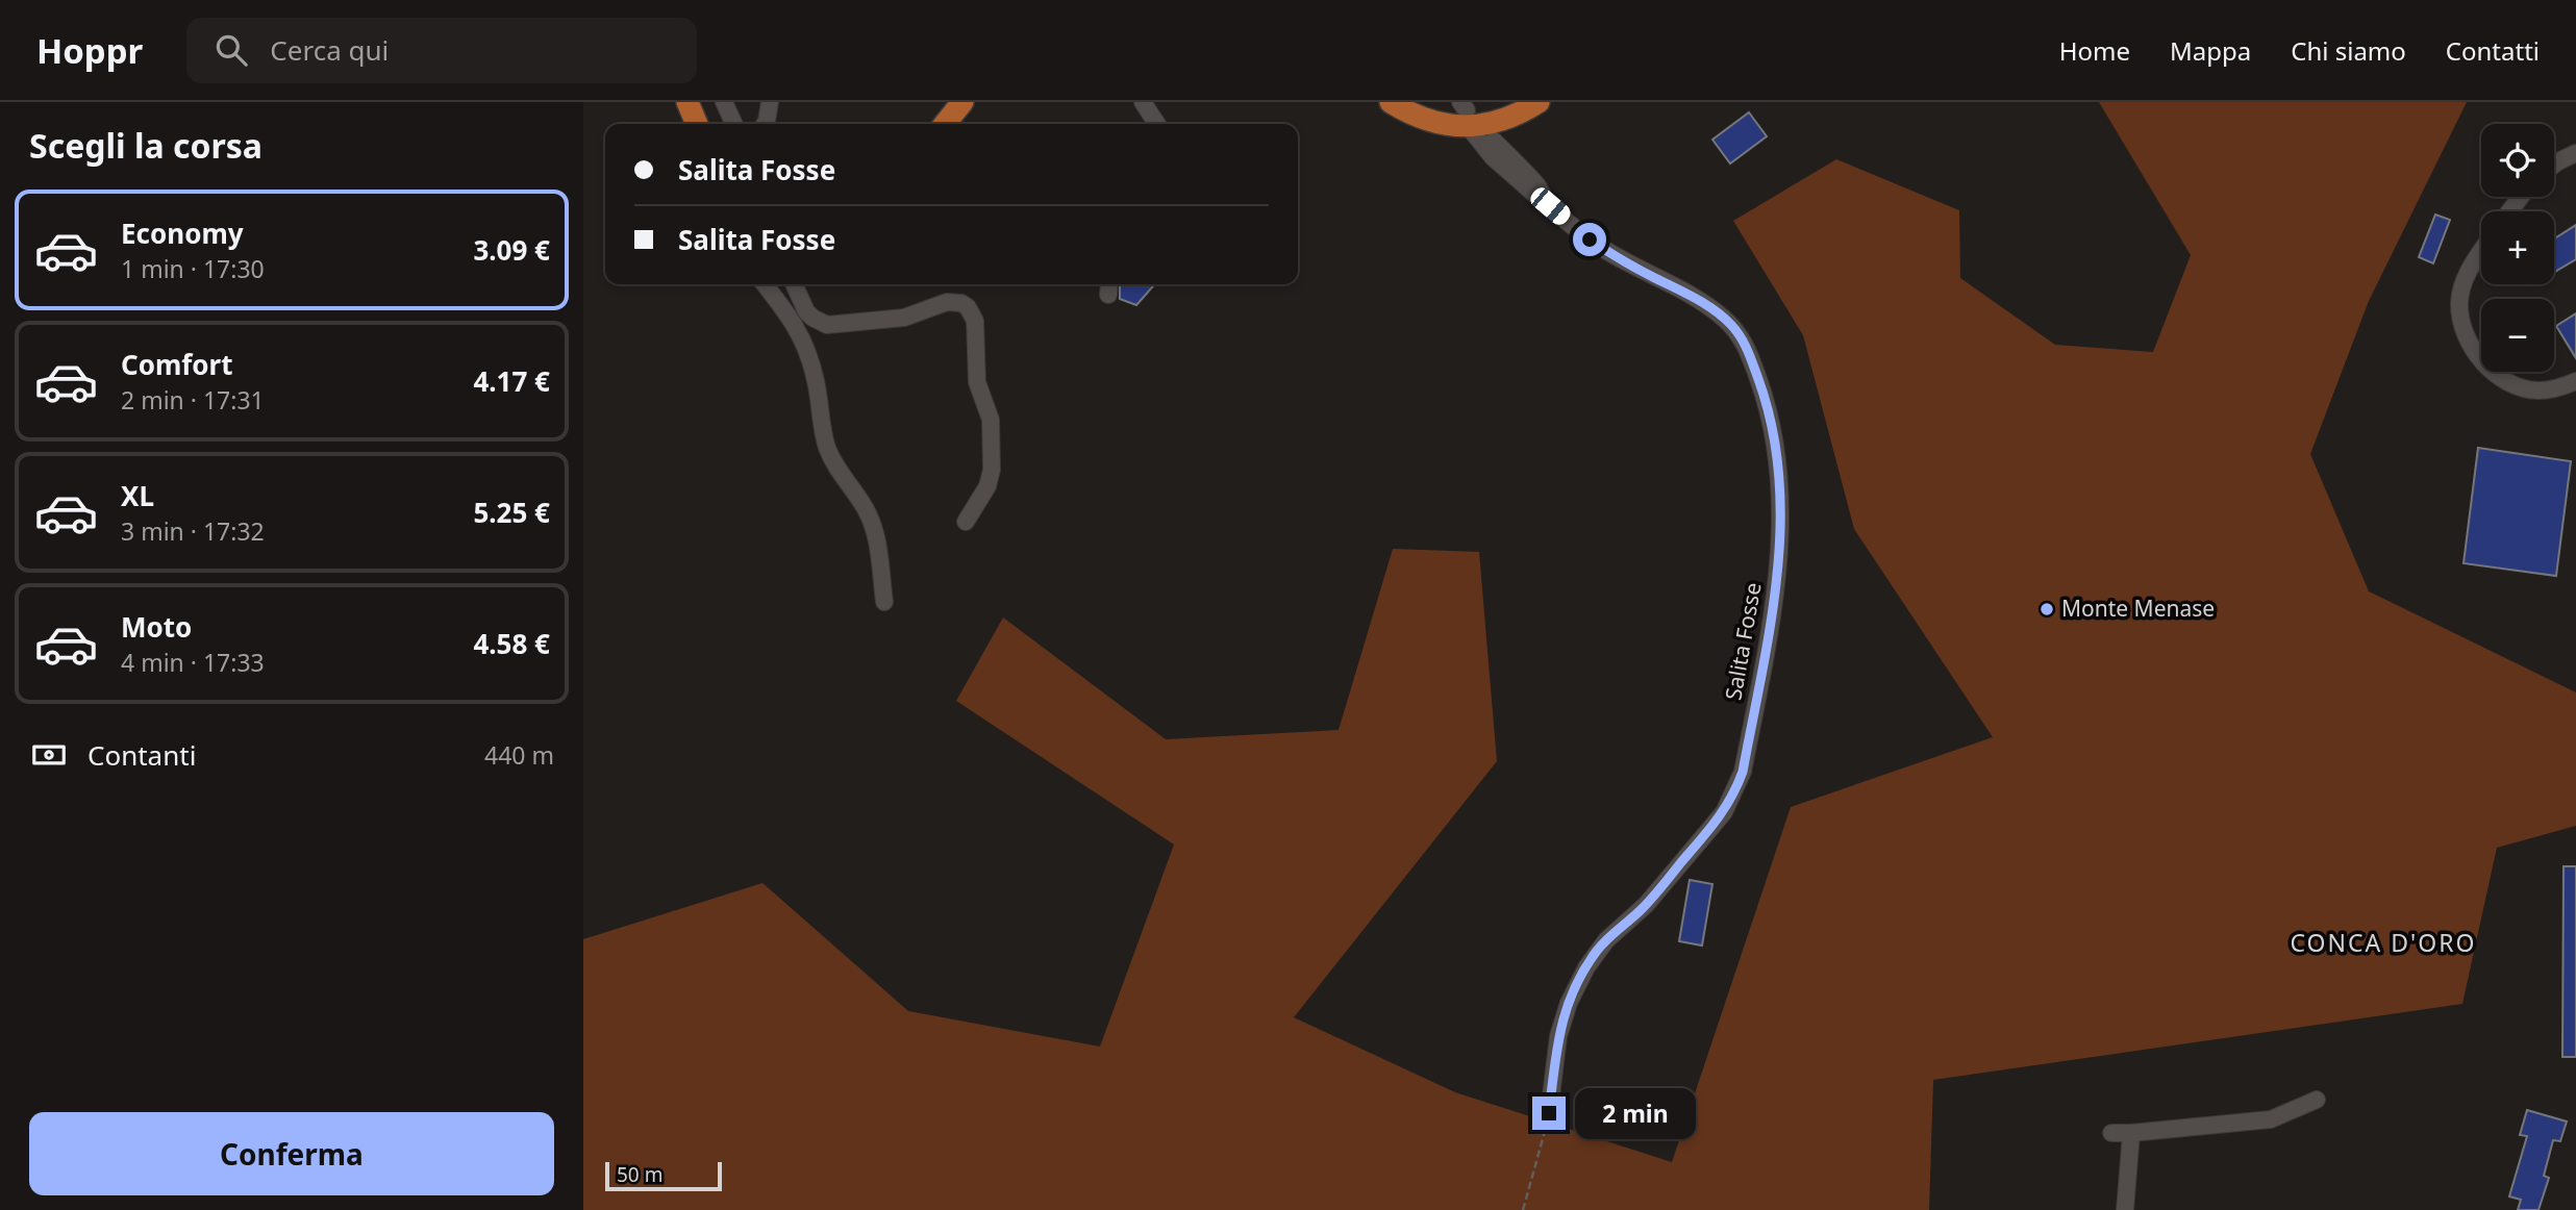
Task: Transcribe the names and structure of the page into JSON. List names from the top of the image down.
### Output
{
  "streets": {
    "street": ["Salita Fosse"]
  },
  "districts": ["CONCA D'ORO"],
  "places": ["Monte Menase"],
  "scale_bar": "50 m",
  "page": {
    "header": "Hoppr",
    "search": "Cerca qui",
    "nav": [
      "Home",
      "Mappa",
      "Chi siamo",
      "Contatti"
    ],
    "heading": "Scegli la corsa",
    "map_buttons": ["+", "−"],
    "banner": ["Salita Fosse", "Salita Fosse"],
    "list": [
      {
        "name": "Economy",
        "note": "1 min · 17:30",
        "value": "3.09 €"
      },
      {
        "name": "Comfort",
        "note": "2 min · 17:31",
        "value": "4.17 €"
      },
      {
        "name": "XL",
        "note": "3 min · 17:32",
        "value": "5.25 €"
      },
      {
        "name": "Moto",
        "note": "4 min · 17:33",
        "value": "4.58 €"
      }
    ],
    "pay": ["Contanti", "440 m"],
    "bubble": "2 min",
    "buttons": "Conferma",
    "scale": "50 m"
  }
}
